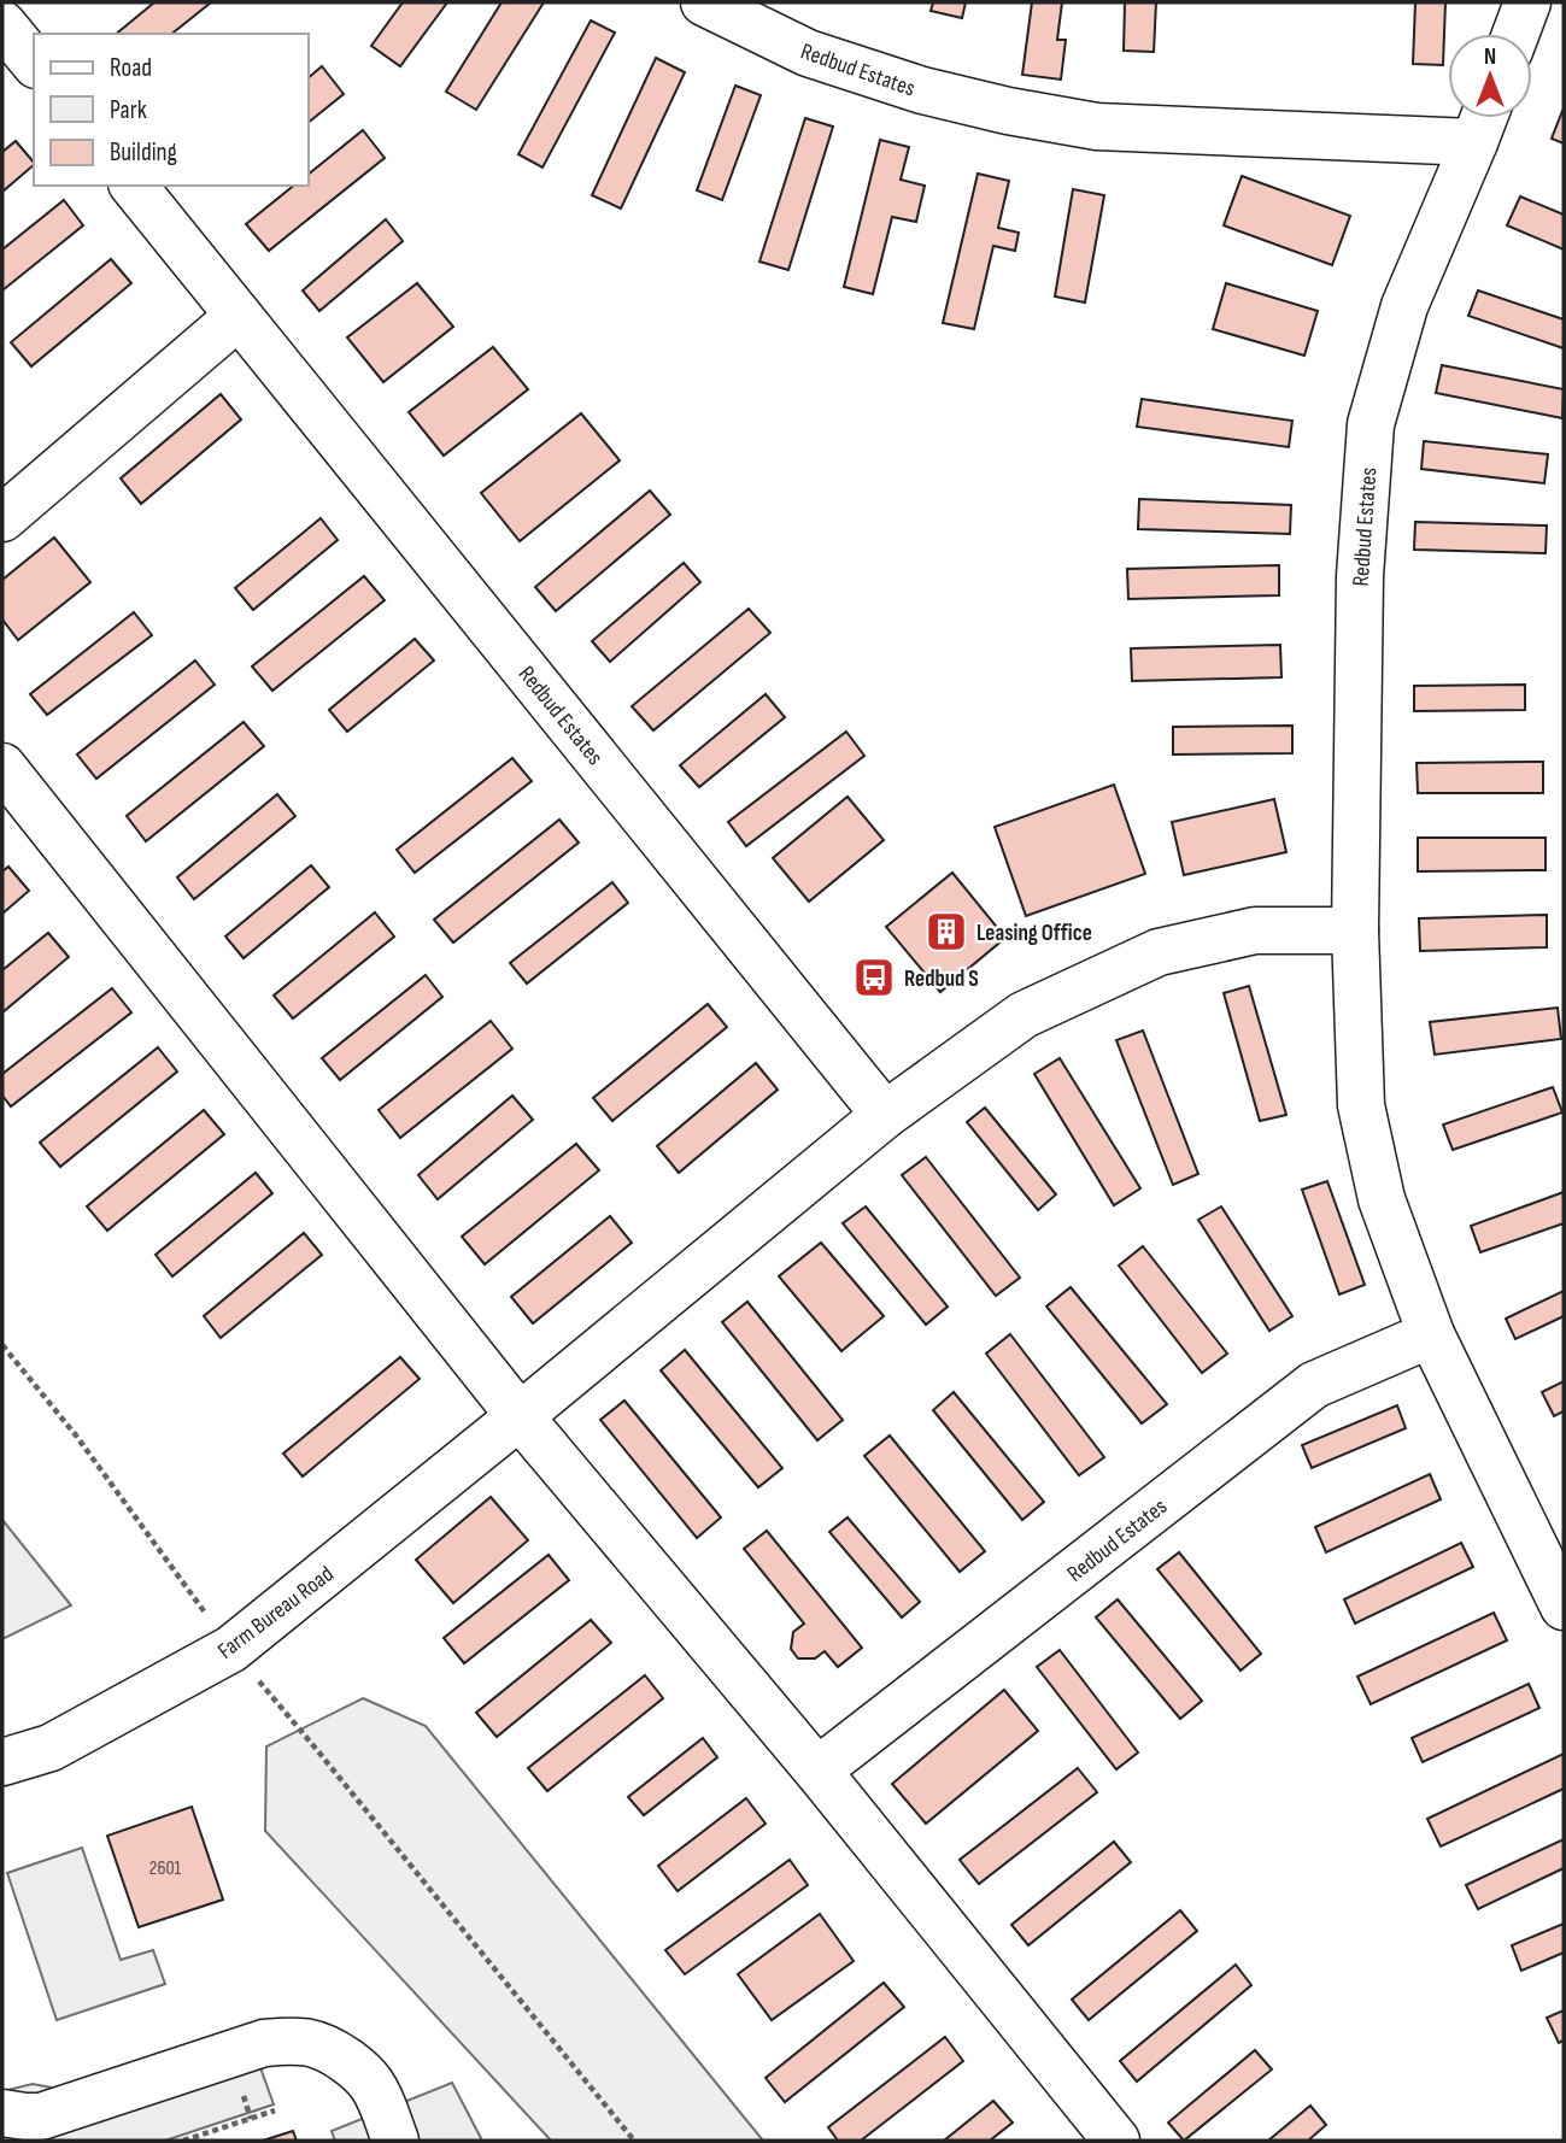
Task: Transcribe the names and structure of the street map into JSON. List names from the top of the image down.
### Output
{
  "streets": {
    "street": ["Redbud Estates", "Farm Bureau Road"]
  },
  "places": {
    "building": ["Leasing Office"],
    "bus stop": ["Redbud S"]
  },
  "house_numbers": ["2601"],
  "legend": ["Road", "Park", "Building"],
  "north": "top"
}
